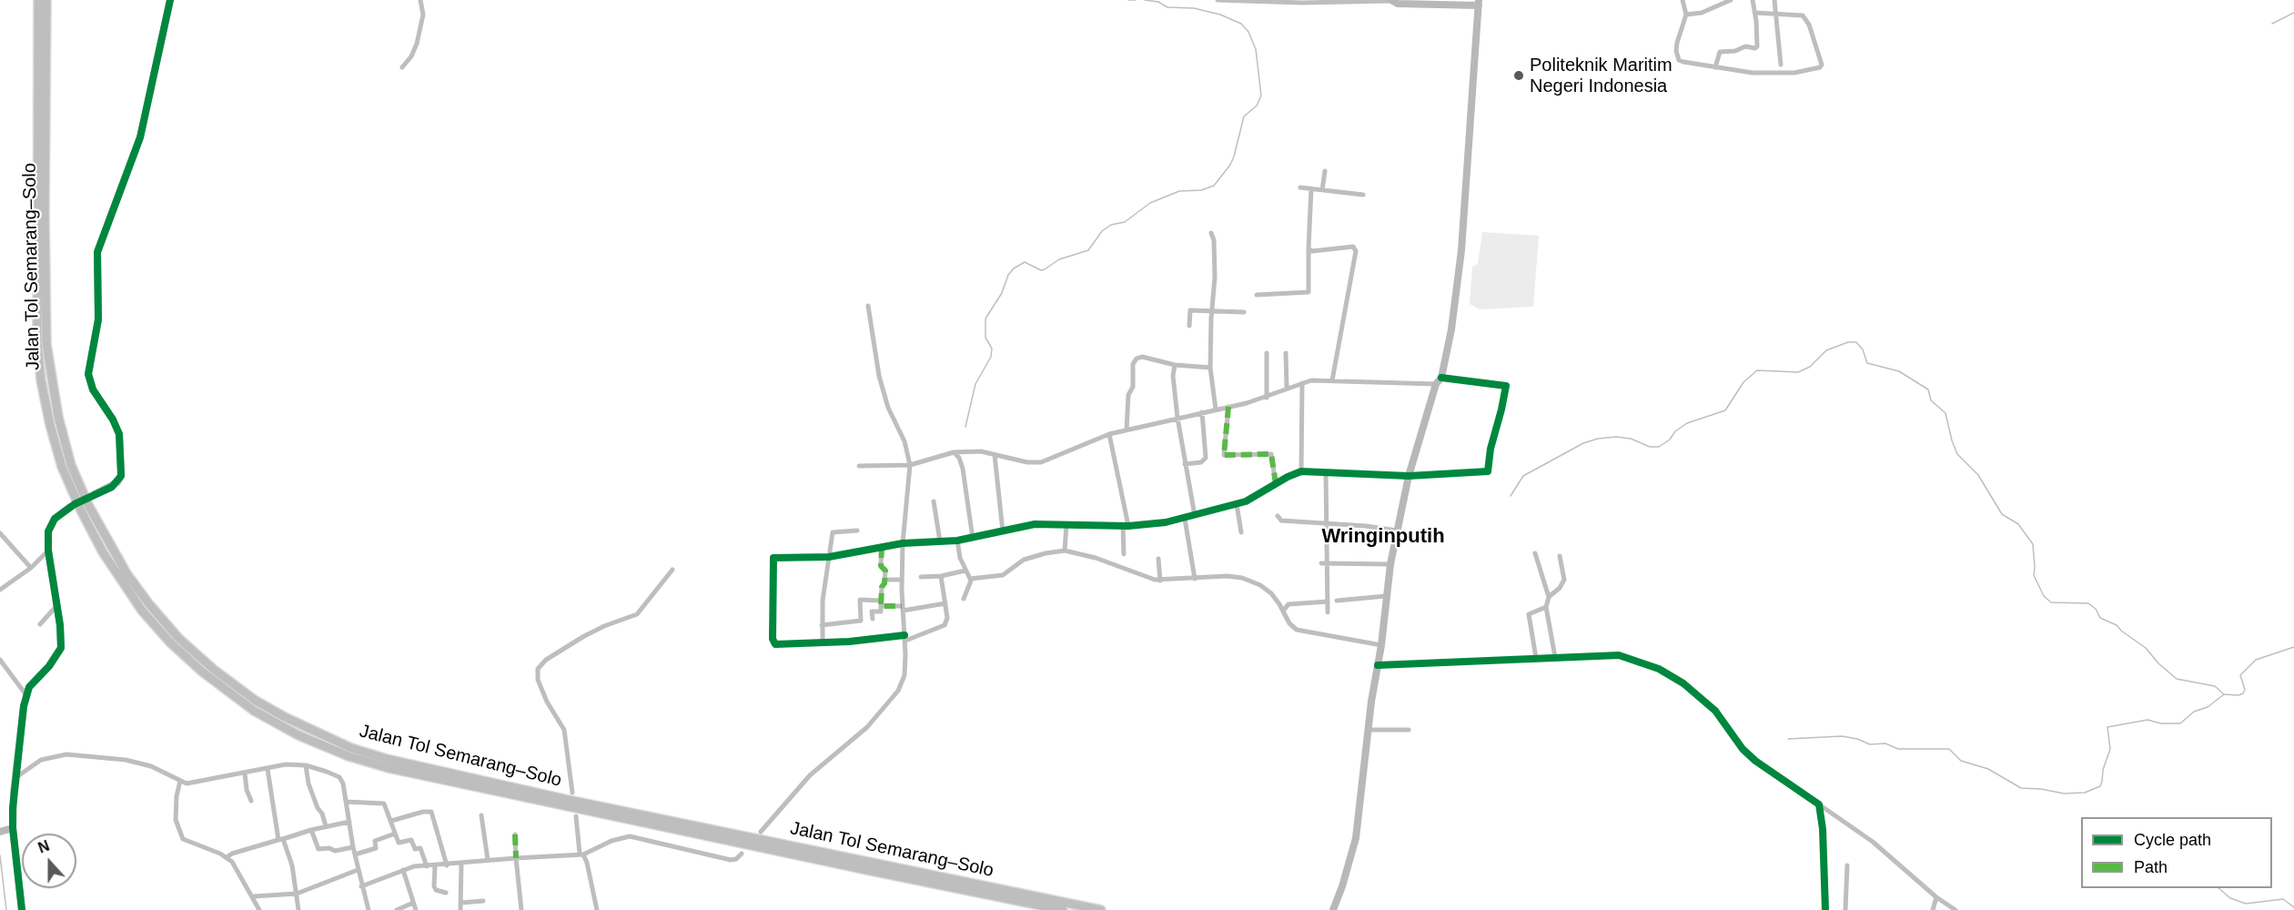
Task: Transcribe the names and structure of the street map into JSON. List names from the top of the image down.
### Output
{
  "streets": {
    "highway": ["Jalan Tol Semarang–Solo"]
  },
  "districts": ["Wringinputih"],
  "places": ["Politeknik Maritim Negeri Indonesia"],
  "legend": ["Cycle path", "Path"],
  "north": "top"
}
